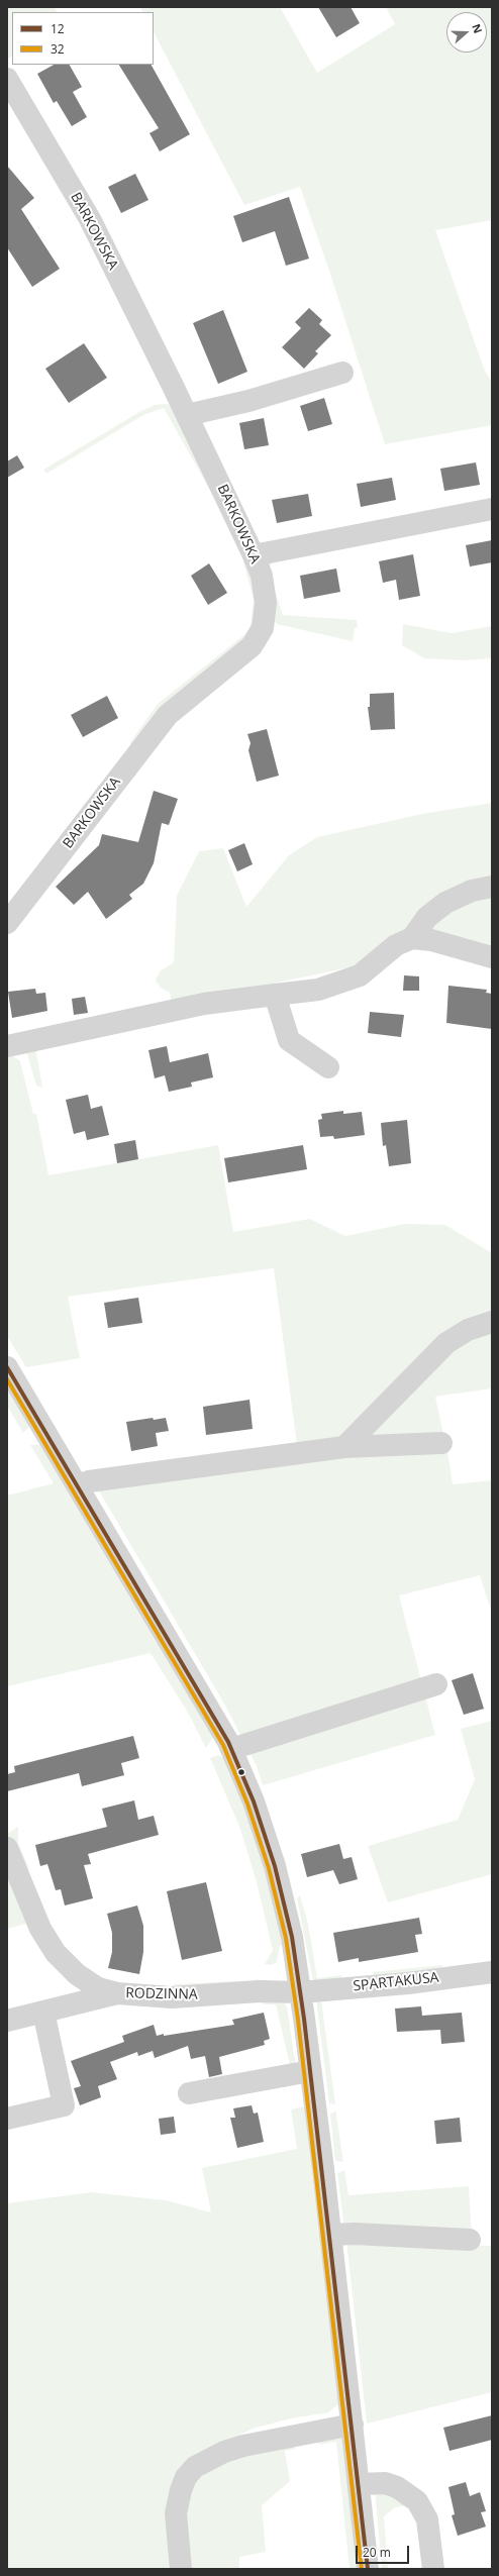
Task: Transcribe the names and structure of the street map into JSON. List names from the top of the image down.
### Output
{
  "streets": {
    "street": ["BARKOWSKA", "SPARTAKUSA", "RODZINNA"]
  },
  "crossings": [
    ["SPARTAKUSA", "RODZINNA"]
  ],
  "lines": ["transit line 12", "transit line 32"],
  "legend": ["12", "32"],
  "scale_bar": "20 m",
  "north": "right"
}
